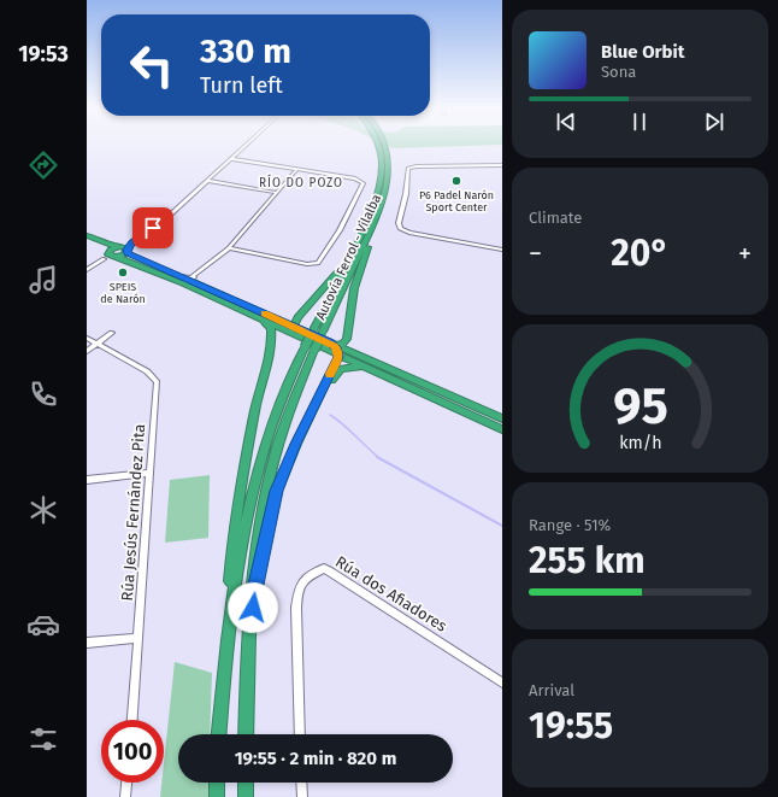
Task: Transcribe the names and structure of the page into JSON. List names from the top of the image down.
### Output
{
  "streets": {
    "highway": ["Autovía Ferrol - Vilalba"],
    "street": ["Rúa Jesús Fernández Pita", "Rúa dos Afiadores"]
  },
  "districts": ["RÍO DO POZO"],
  "places": ["P6 Padel Narón Sport Center", "SPEIS de Narón"],
  "page": {
    "tabs": "19:53",
    "turn": ["330 m", "Turn left"],
    "song": ["Blue Orbit", "Sona"],
    "tile": [
      "Climate",
      ["Range · 51%", "255 km"],
      ["Arrival", "19:55"]
    ],
    "heat": ["−", "20°", "+"],
    "limit": "100",
    "trip": "19:55 · 2 min · 820 m",
    "gauge": ["95", "km/h"]
  }
}
